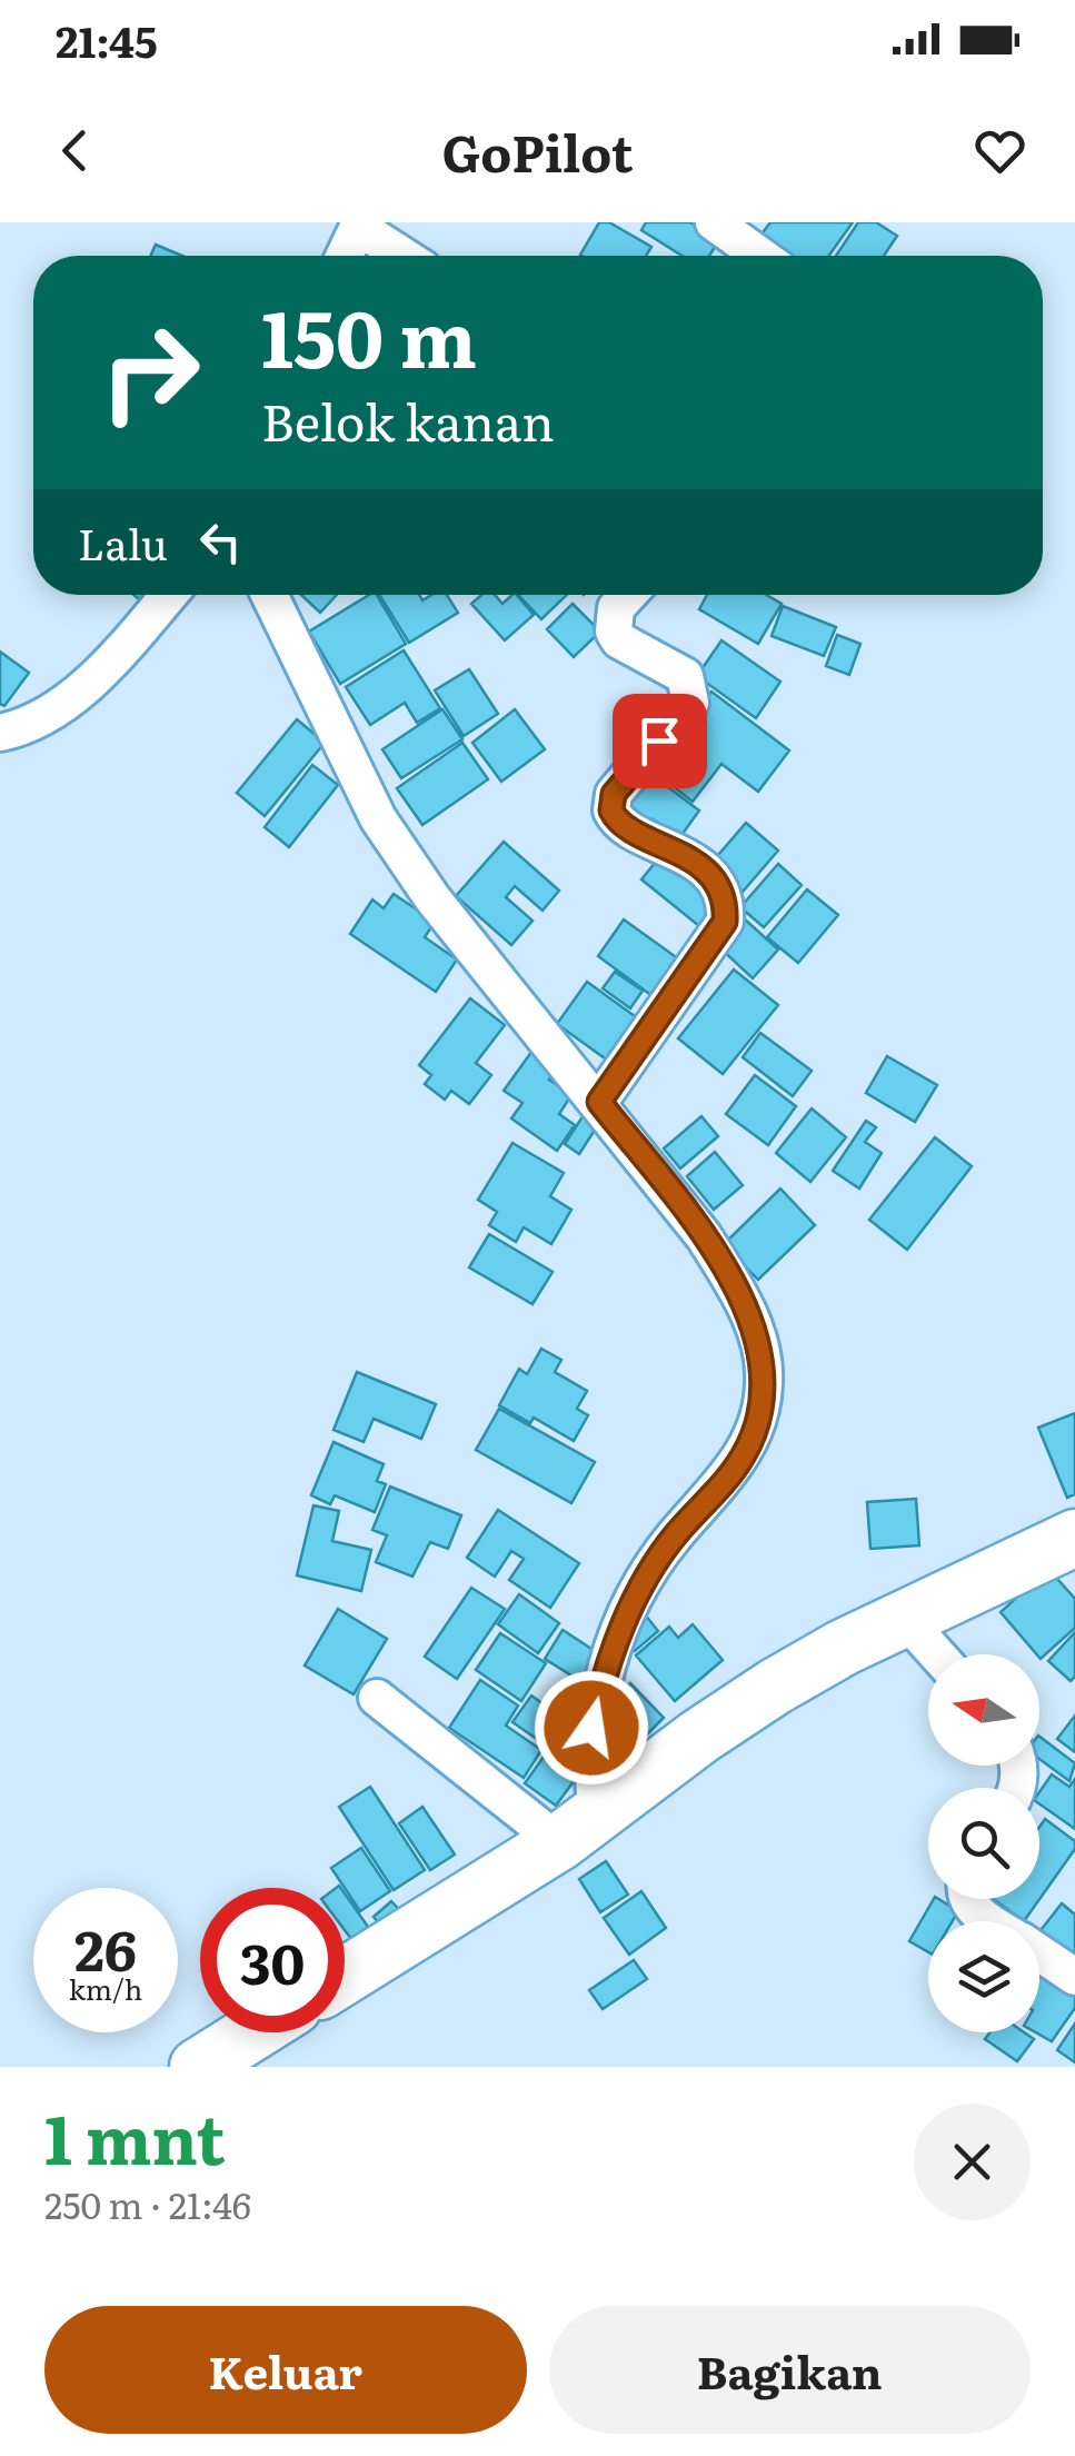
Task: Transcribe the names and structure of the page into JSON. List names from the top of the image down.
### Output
{
  "north": "left",
  "page": {
    "status": "21:45",
    "header": "GoPilot",
    "turn": ["150 m", "Belok kanan"],
    "then": "Lalu",
    "speed": "26 km/h",
    "limit": "30",
    "heading": ["1 mnt", "250 m · 21:46"],
    "buttons": ["Keluar", "Bagikan"]
  }
}
